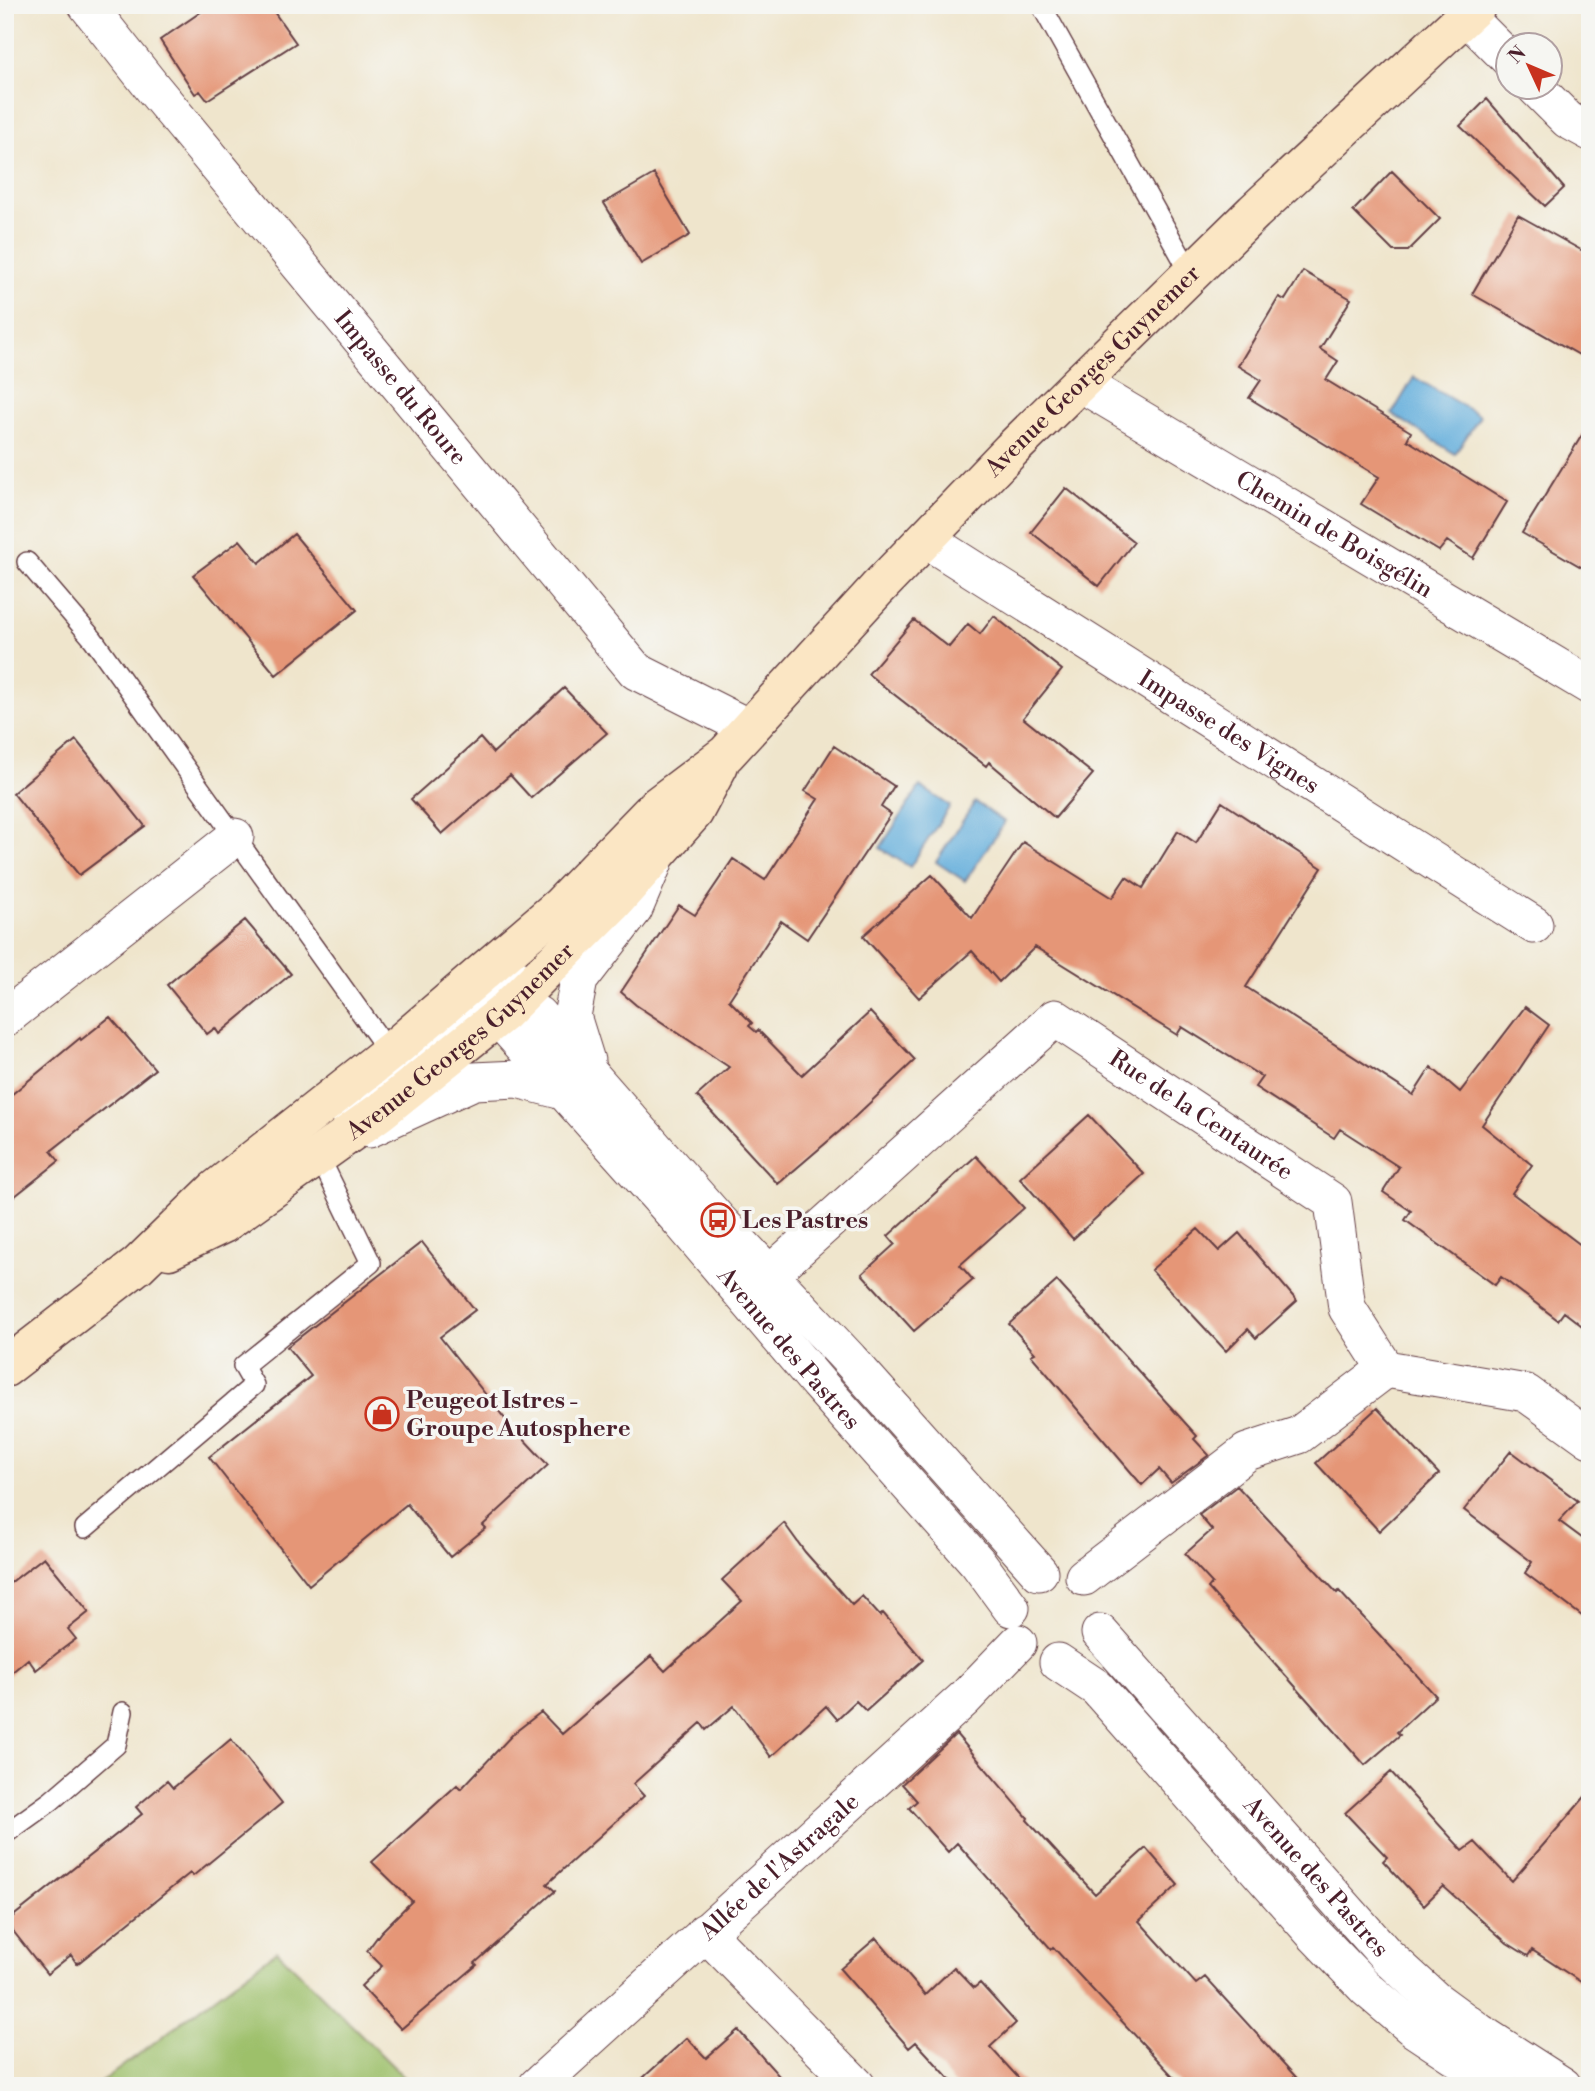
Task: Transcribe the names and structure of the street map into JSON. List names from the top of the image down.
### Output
{
  "streets": {
    "main road": ["Avenue Georges Guynemer"],
    "street": [
      "Impasse du Roure",
      "Chemin de Boisgélin",
      "Impasse des Vignes",
      "Rue de la Centaurée",
      "Avenue des Pastres",
      "Allée de l'Astragale"
    ]
  },
  "crossings": [
    ["Avenue Georges Guynemer", "Impasse du Roure"],
    ["Avenue Georges Guynemer", "Chemin de Boisgélin"],
    ["Avenue Georges Guynemer", "Impasse des Vignes"],
    ["Avenue Georges Guynemer", "Avenue des Pastres"],
    ["Rue de la Centaurée", "Avenue des Pastres"],
    ["Avenue des Pastres", "Allée de l'Astragale"]
  ],
  "places": {
    "bus stop": ["Les Pastres"],
    "shop": ["Peugeot Istres - Groupe Autosphere"]
  },
  "north": "top left"
}
